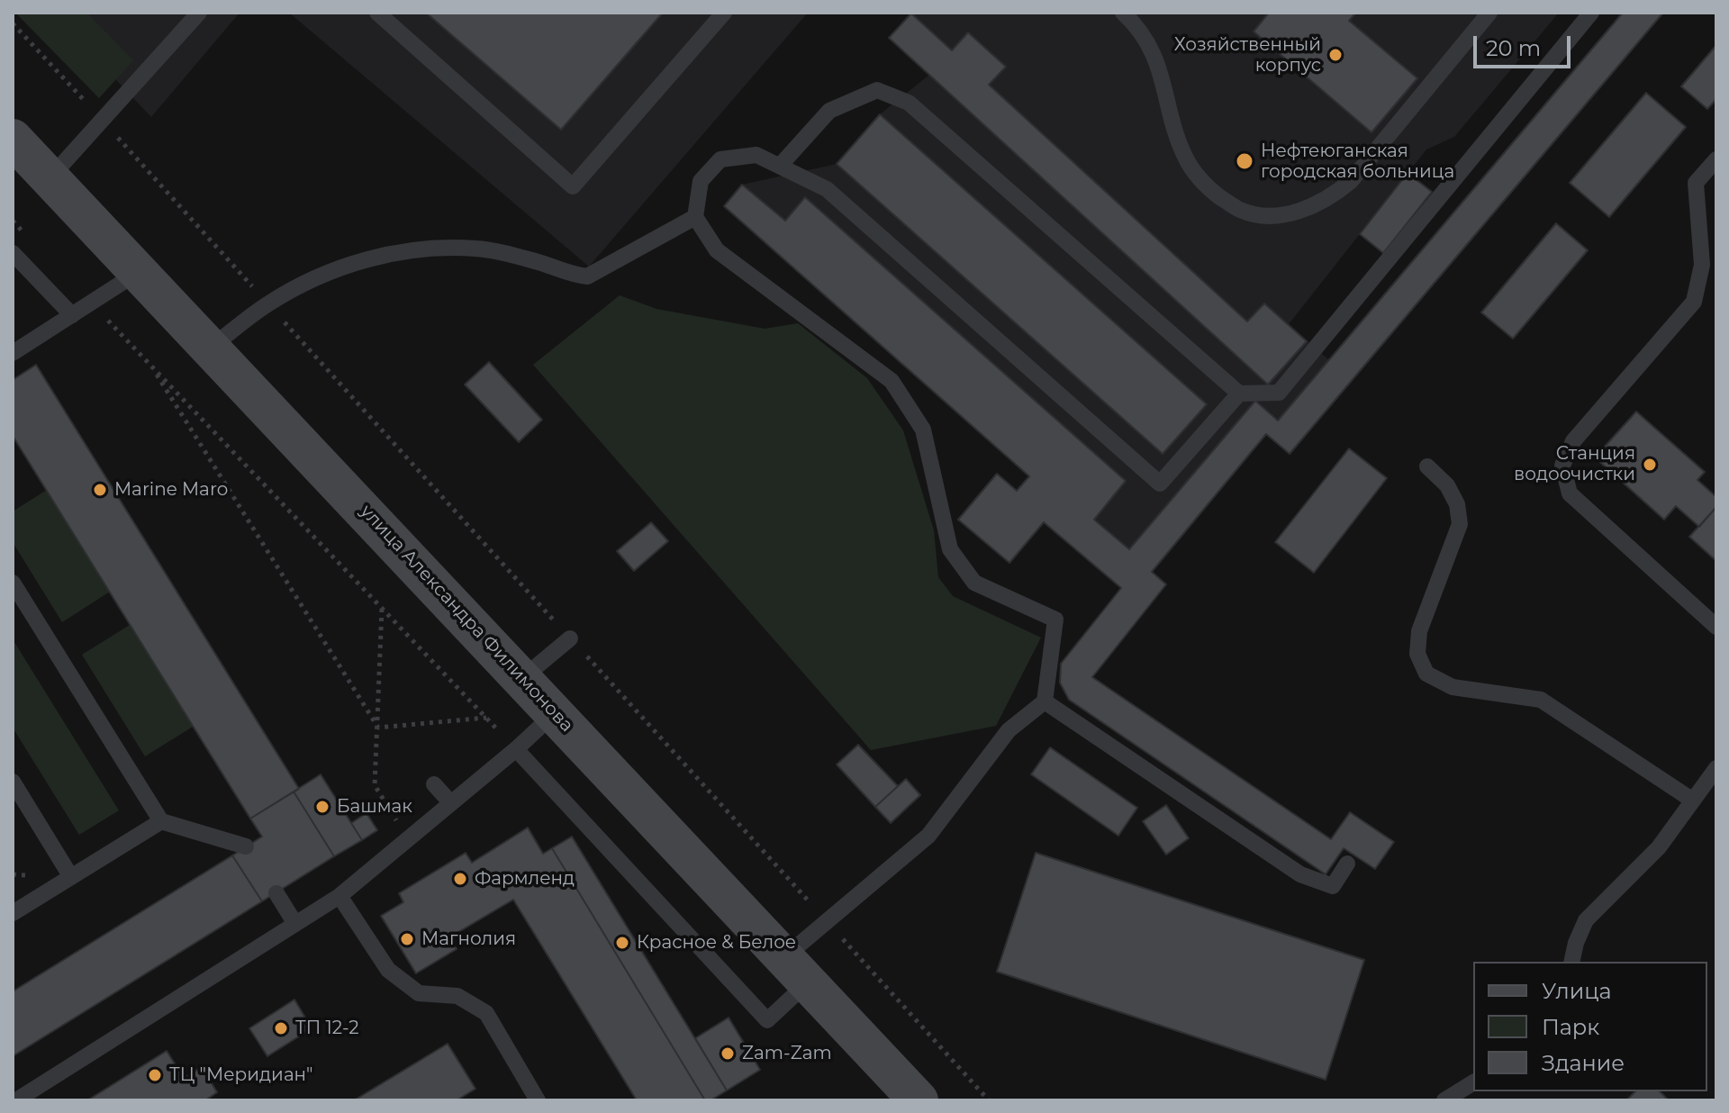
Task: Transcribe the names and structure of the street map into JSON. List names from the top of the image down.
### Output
{
  "streets": {
    "main road": ["улица Александра Филимонова"]
  },
  "places": [
    "Хозяйственный корпус",
    "Нефтеюганская городская больница",
    "Станция водоочистки",
    "Marine Maro",
    "Башмак",
    "Фармленд",
    "Магнолия",
    "Красное & Белое",
    "ТП 12-2",
    "Zam-Zam",
    "ТЦ \"Меридиан\""
  ],
  "legend": ["Улица", "Парк", "Здание"],
  "scale_bar": "20 m"
}
